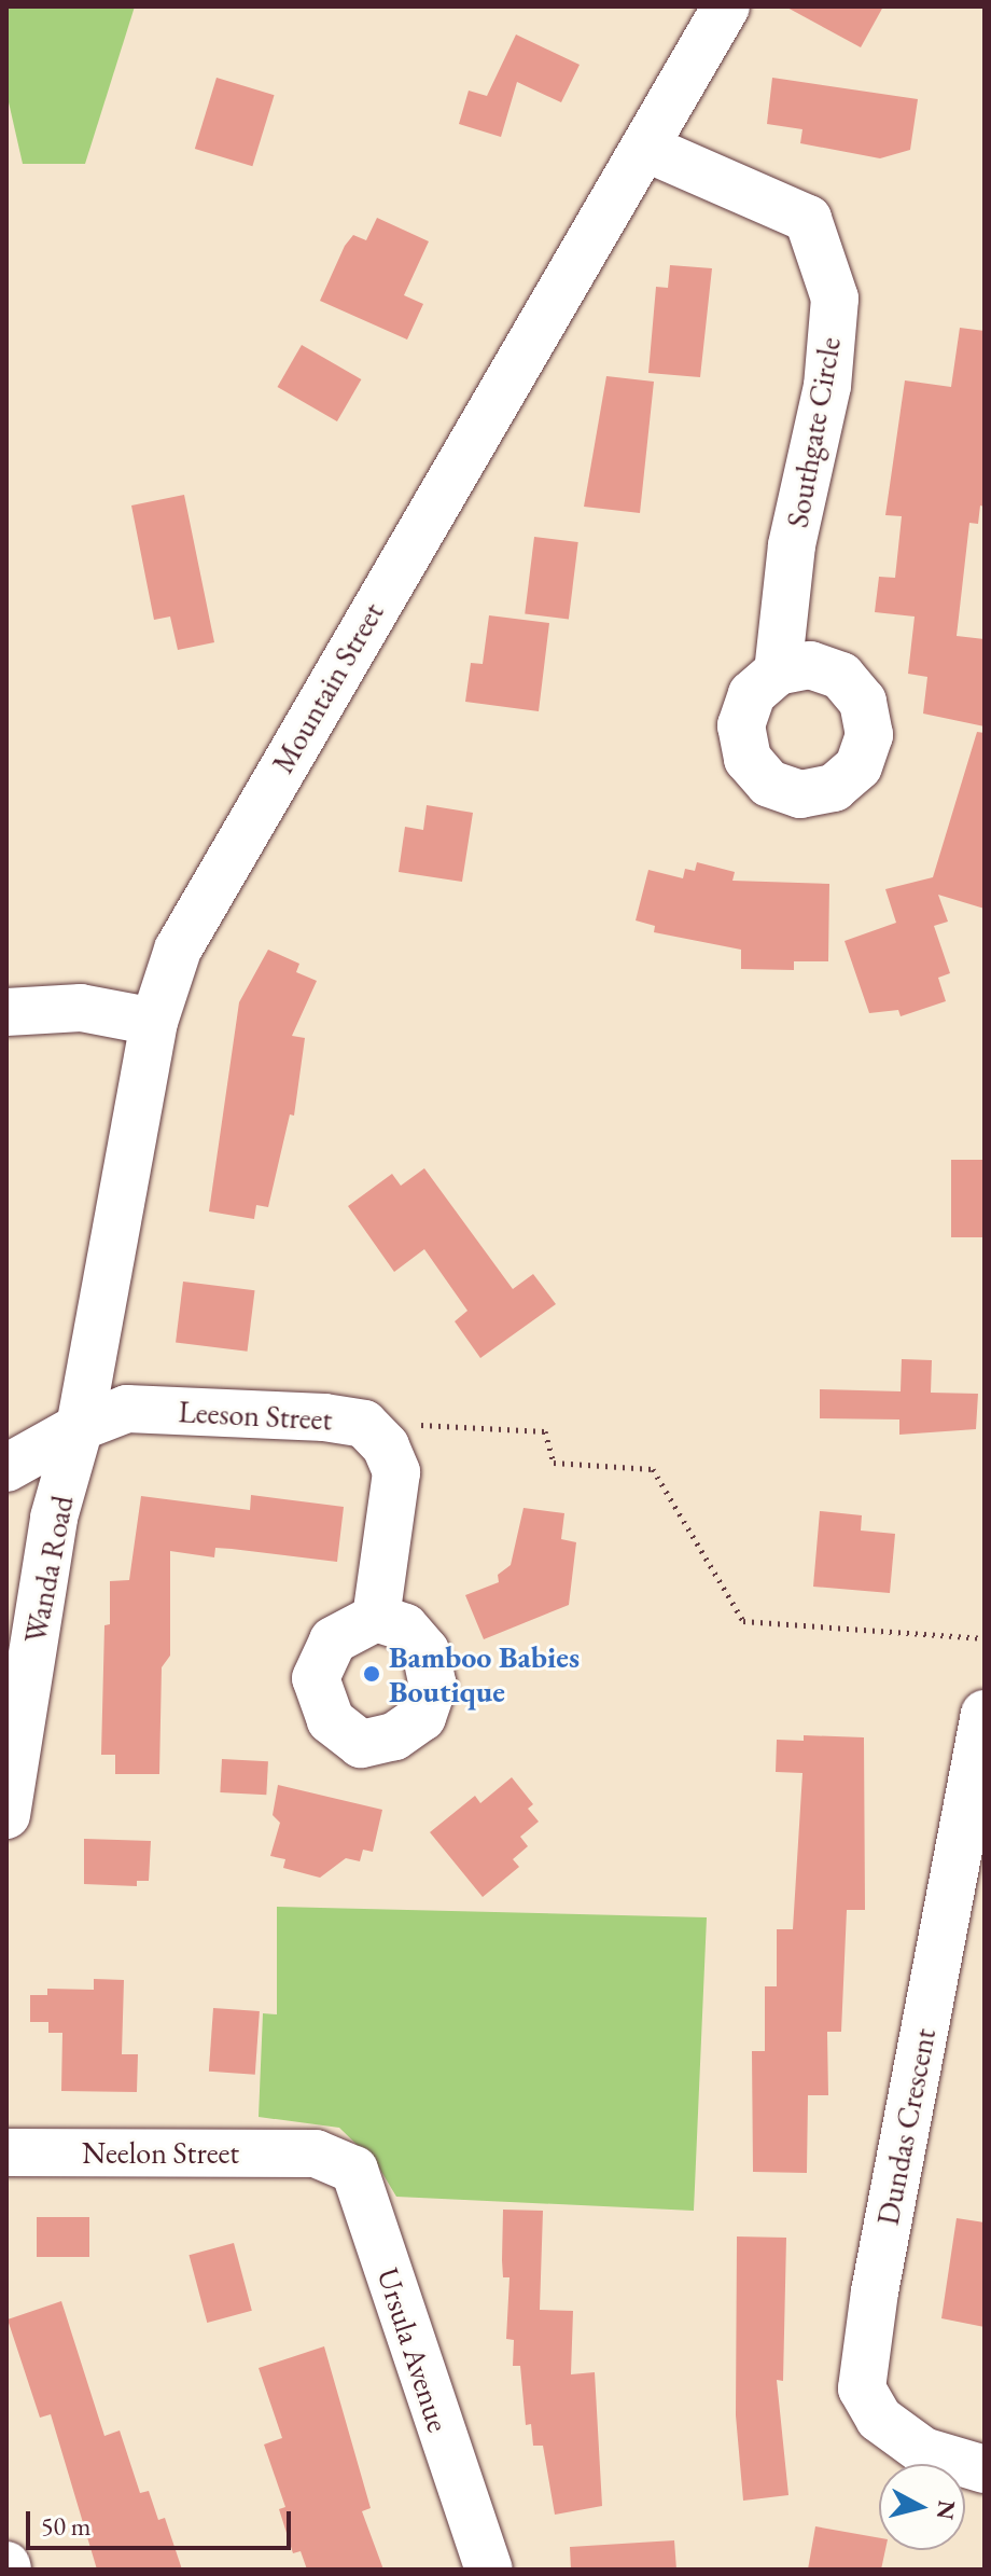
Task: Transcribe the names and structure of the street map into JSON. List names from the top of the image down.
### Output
{
  "streets": {
    "street": [
      "Southgate Circle",
      "Mountain Street",
      "Leeson Street",
      "Wanda Road",
      "Dundas Crescent",
      "Neelon Street",
      "Ursula Avenue"
    ]
  },
  "crossings": [
    ["Southgate Circle", "Mountain Street"],
    ["Mountain Street", "Leeson Street"],
    ["Mountain Street", "Wanda Road"],
    ["Leeson Street", "Wanda Road"],
    ["Neelon Street", "Ursula Avenue"]
  ],
  "places": ["Bamboo Babies Boutique"],
  "scale_bar": "50 m",
  "north": "right"
}
